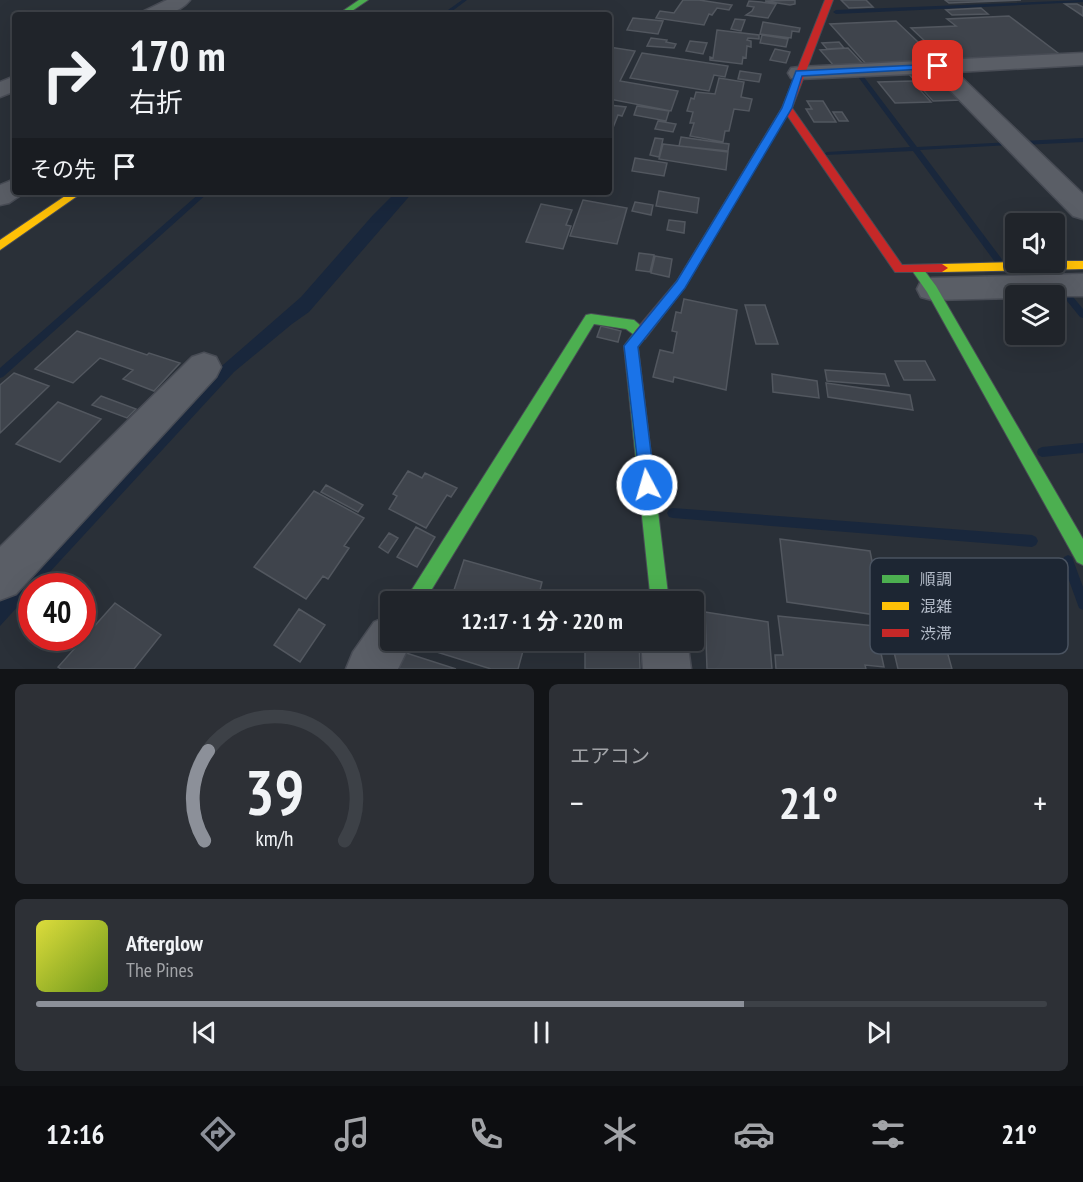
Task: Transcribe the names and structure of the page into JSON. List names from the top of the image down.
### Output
{
  "legend": ["順調", "混雑", "渋滞"],
  "page": {
    "turn": ["170 m", "右折"],
    "then": "その先",
    "limit": "40",
    "trip": "12:17 · 1 分 · 220 m",
    "tile": "エアコン",
    "heat": ["−", "21°", "+"],
    "song": ["Afterglow", "The Pines"],
    "tabs": ["12:16", "21°"],
    "gauge": ["39", "km/h"]
  }
}
